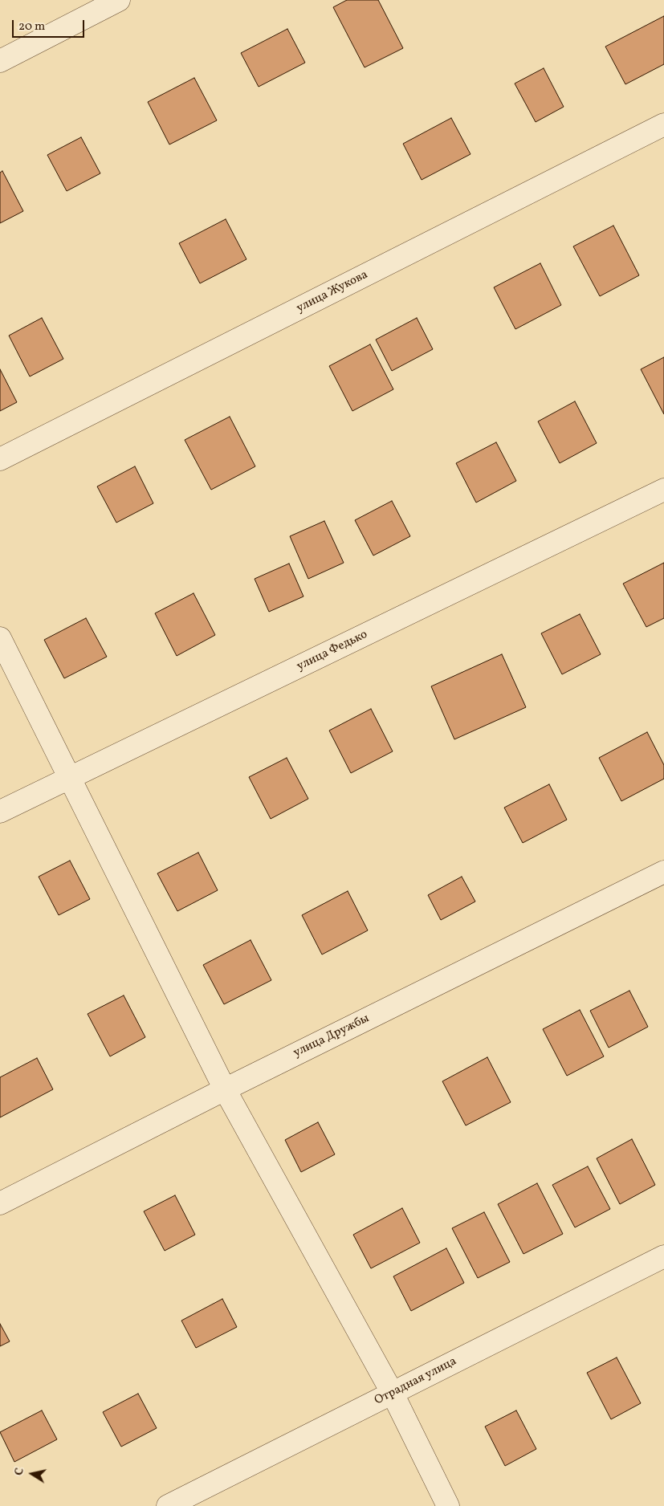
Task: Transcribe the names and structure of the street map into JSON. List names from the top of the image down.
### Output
{
  "streets": {
    "street": [
      "улица Жукова",
      "улица Федько",
      "улица Дружбы",
      "Отрадная улица"
    ]
  },
  "scale_bar": "20 m",
  "north": "left"
}
